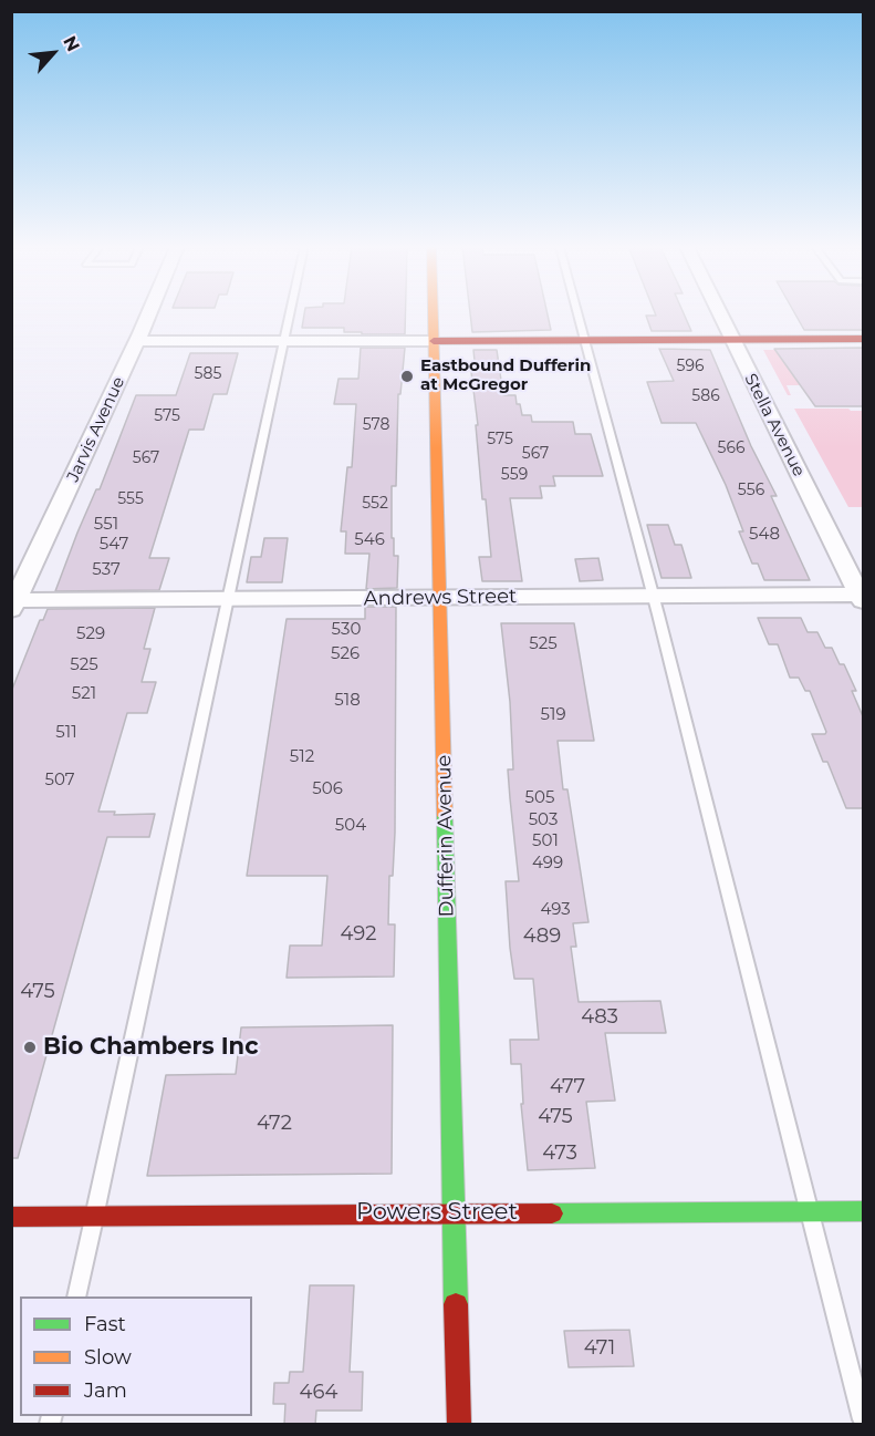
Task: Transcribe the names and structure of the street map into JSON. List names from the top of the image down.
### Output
{
  "streets": {
    "main road": ["Dufferin Avenue", "Powers Street"],
    "street": ["Stella Avenue", "Jarvis Avenue", "Andrews Street"]
  },
  "crossings": [
    ["Stella Avenue", "Andrews Street"],
    ["Jarvis Avenue", "Andrews Street"],
    ["Andrews Street", "Dufferin Avenue"],
    ["Dufferin Avenue", "Powers Street"]
  ],
  "places": ["Eastbound Dufferin at McGregor", "Bio Chambers Inc"],
  "house_numbers": [
    "596",
    "585",
    "586",
    "575",
    "578",
    "575",
    "566",
    "567",
    "567",
    "559",
    "556",
    "555",
    "552",
    "551",
    "548",
    "546",
    "547",
    "537",
    "530",
    "529",
    "525",
    "526",
    "525",
    "521",
    "518",
    "519",
    "511",
    "512",
    "507",
    "506",
    "505",
    "503",
    "504",
    "501",
    "499",
    "493",
    "492",
    "489",
    "475",
    "483",
    "477",
    "475",
    "472",
    "473",
    "471",
    "464"
  ],
  "legend": ["Fast", "Slow", "Jam"],
  "north": "top right"
}
